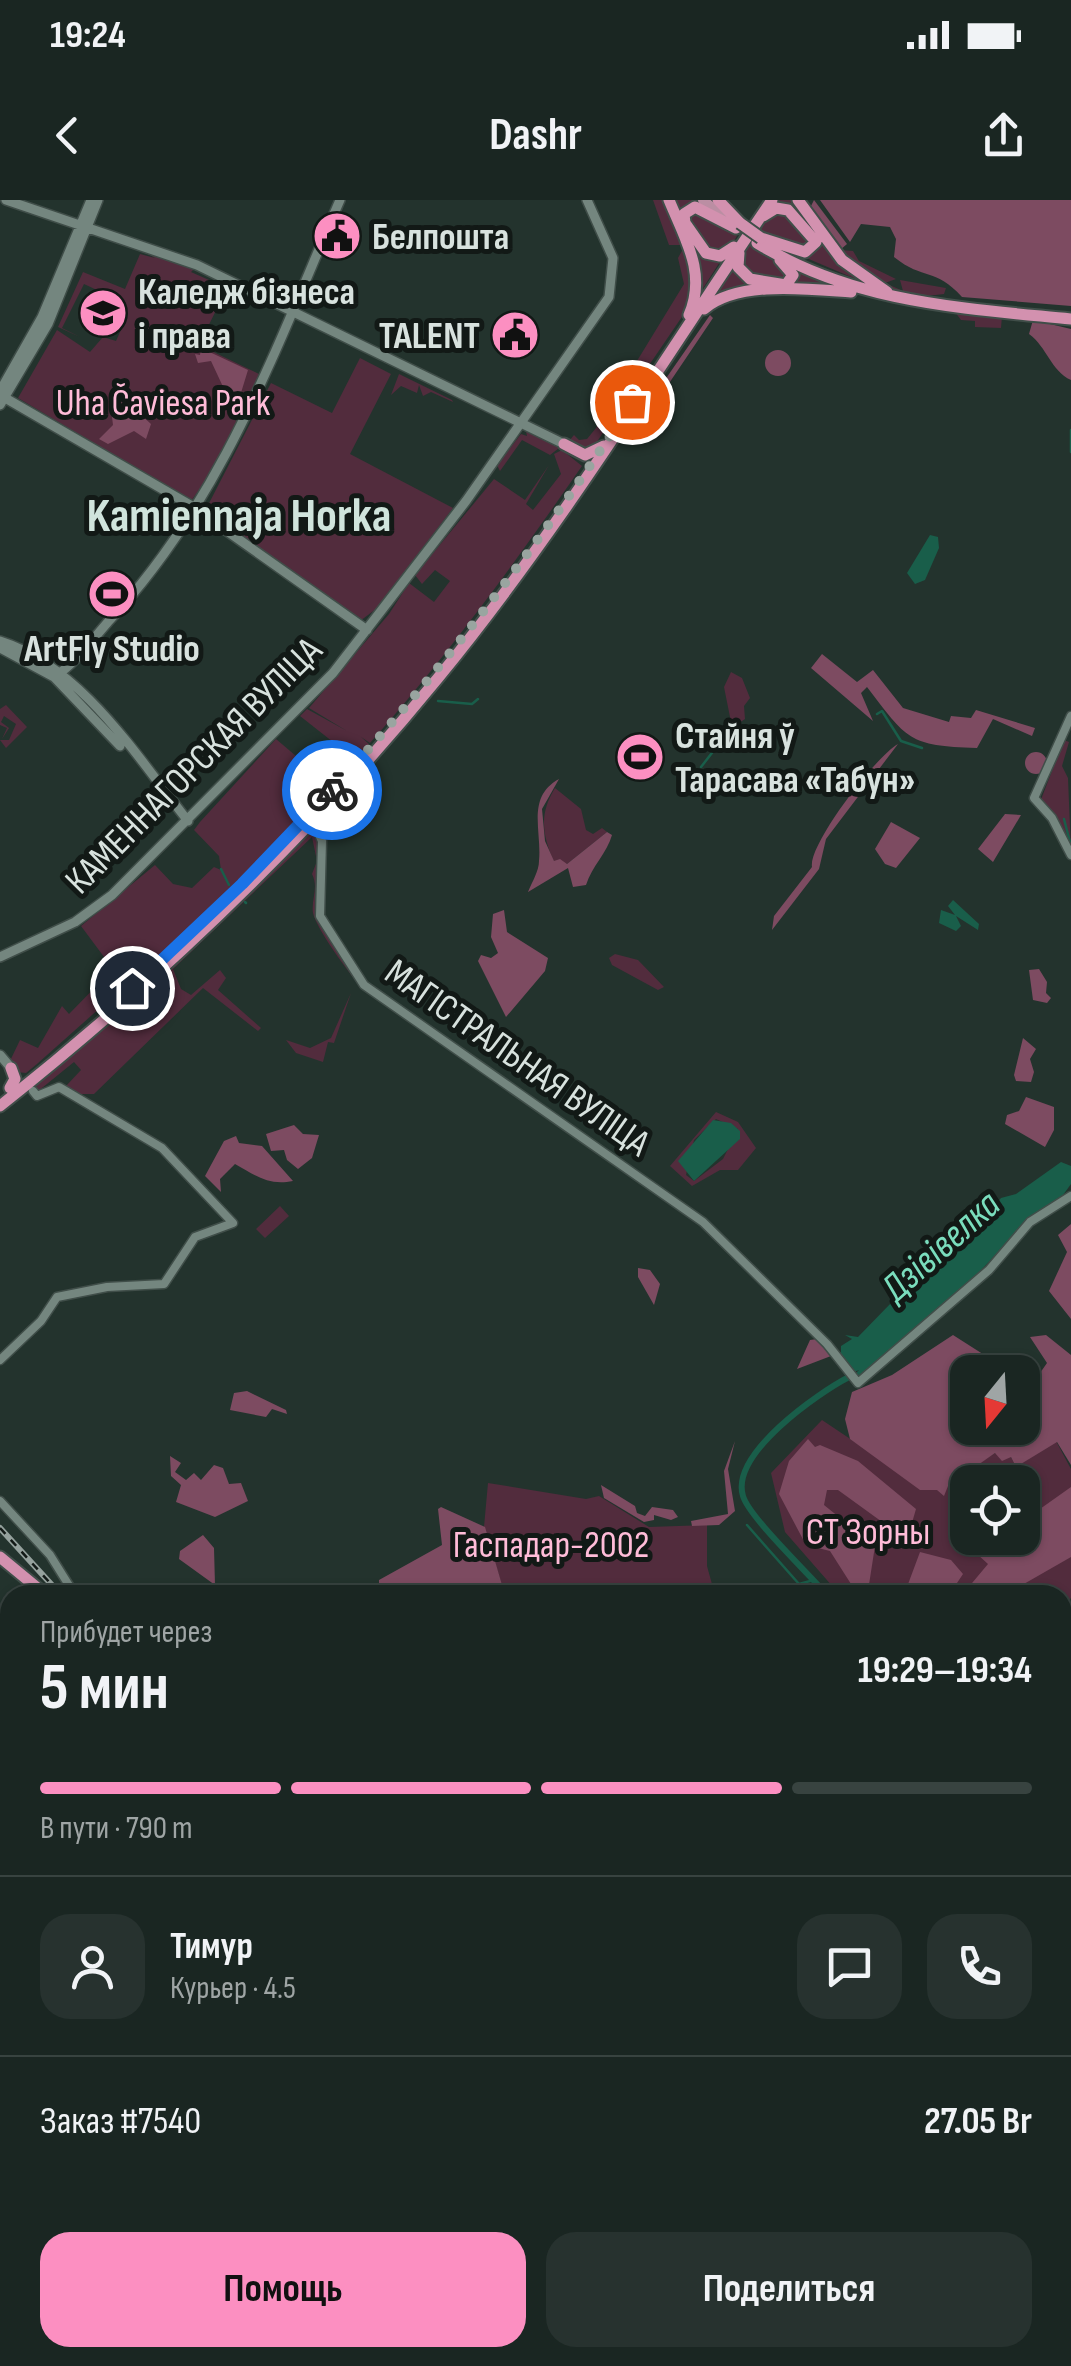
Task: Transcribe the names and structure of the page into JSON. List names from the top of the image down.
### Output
{
  "streets": {
    "main road": ["КАМЕННАГОРСКАЯ ВУЛІЦА"],
    "street": ["МАГІСТРАЛЬНАЯ ВУЛІЦА"]
  },
  "districts": ["Kamiennaja Horka"],
  "water": ["Дзівівелка"],
  "parks": ["Uha Čaviesa Park", "СТ Зорны", "Гаспадар-2002"],
  "places": {
    "public building": ["Белпошта", "TALENT"],
    "school or university": ["Каледж бізнеса і права"],
    "sports": ["ArtFly Studio", "Стайня ў Тарасава «Табун»"]
  },
  "north": "bottom",
  "page": {
    "status": "19:24",
    "header": "Dashr",
    "heading": ["5 мин", "Прибудет через", "19:29–19:34"],
    "panel": [
      "Тимур",
      "Курьер · 4.5",
      "Заказ #7540",
      "27.05 Br"
    ],
    "bar": "В пути · 790 m",
    "buttons": ["Помощь", "Поделиться"]
  }
}
